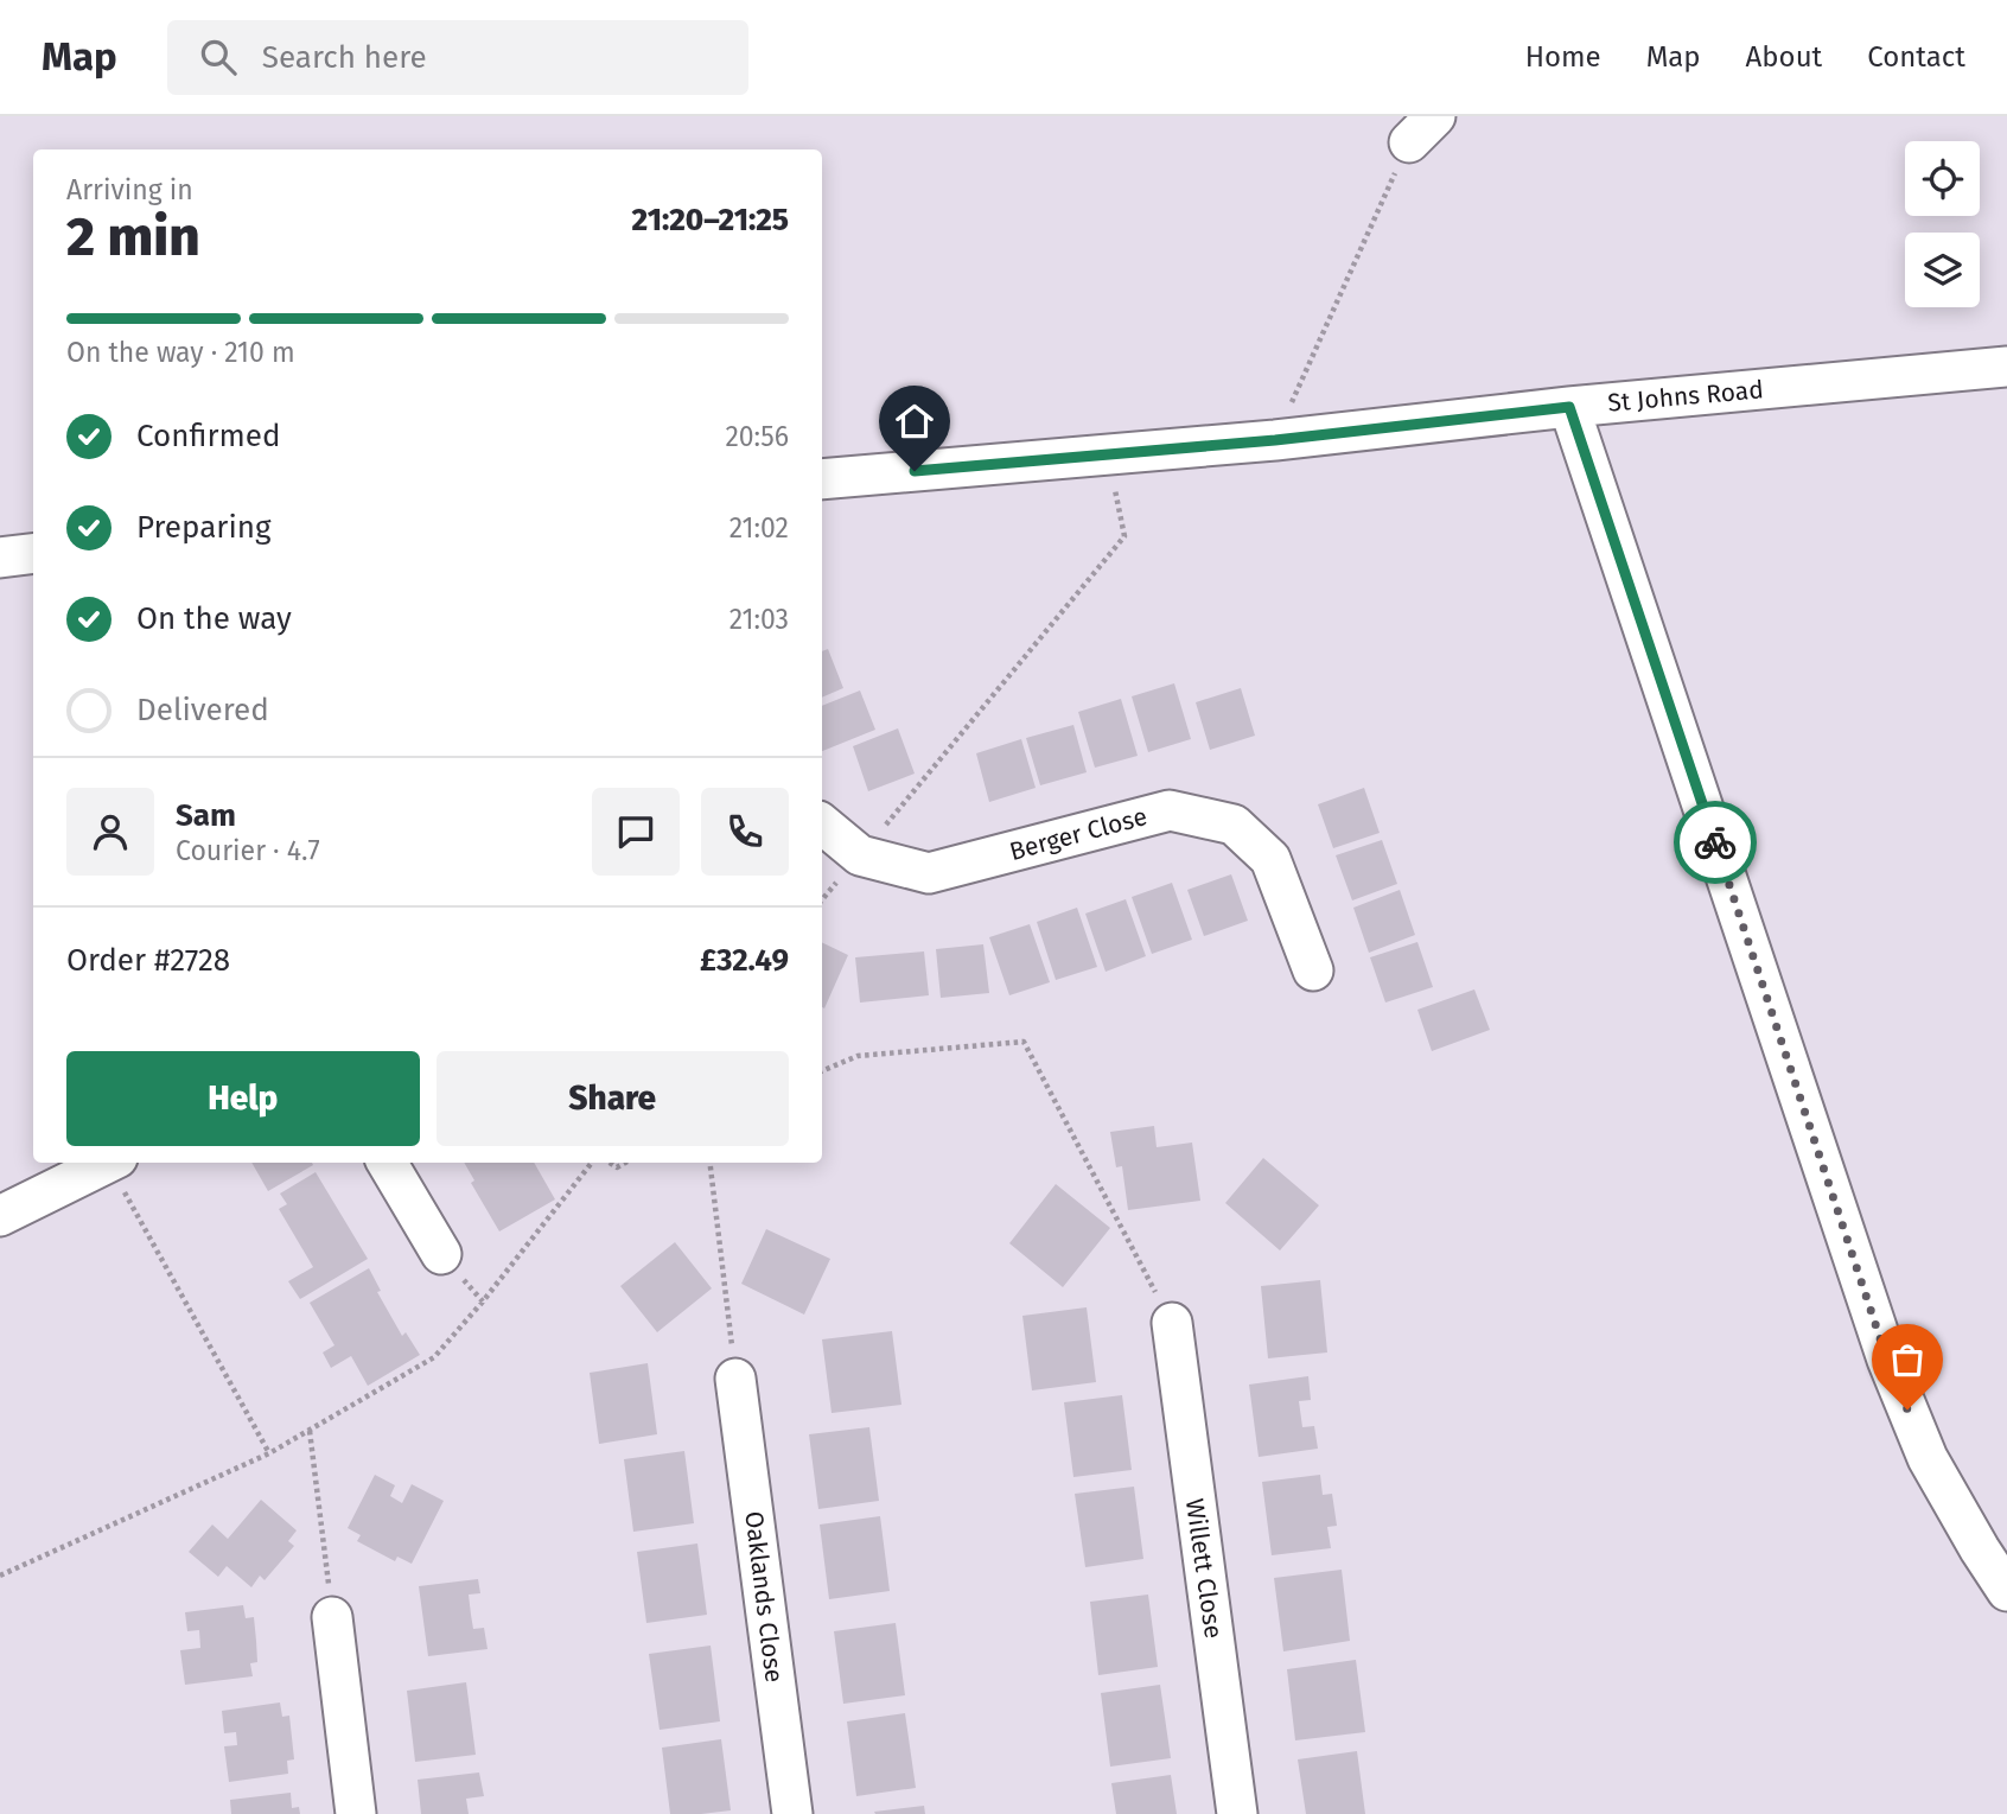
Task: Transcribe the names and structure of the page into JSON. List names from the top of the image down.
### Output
{
  "streets": {
    "street": [
      "St Johns Road",
      "Berger Close",
      "Willett Close",
      "Oaklands Close"
    ]
  },
  "page": {
    "header": "Map",
    "search": "Search here",
    "nav": [
      "Home",
      "Map",
      "About",
      "Contact"
    ],
    "heading": ["2 min", "Arriving in", "21:20–21:25"],
    "panel": [
      "Sam",
      "Courier · 4.7",
      "Order #2728",
      "£32.49"
    ],
    "bar": "On the way · 210 m",
    "list": [
      ["Confirmed", "20:56"],
      ["Preparing", "21:02"],
      ["On the way", "21:03"],
      "Delivered"
    ],
    "buttons": ["Help", "Share"]
  }
}
